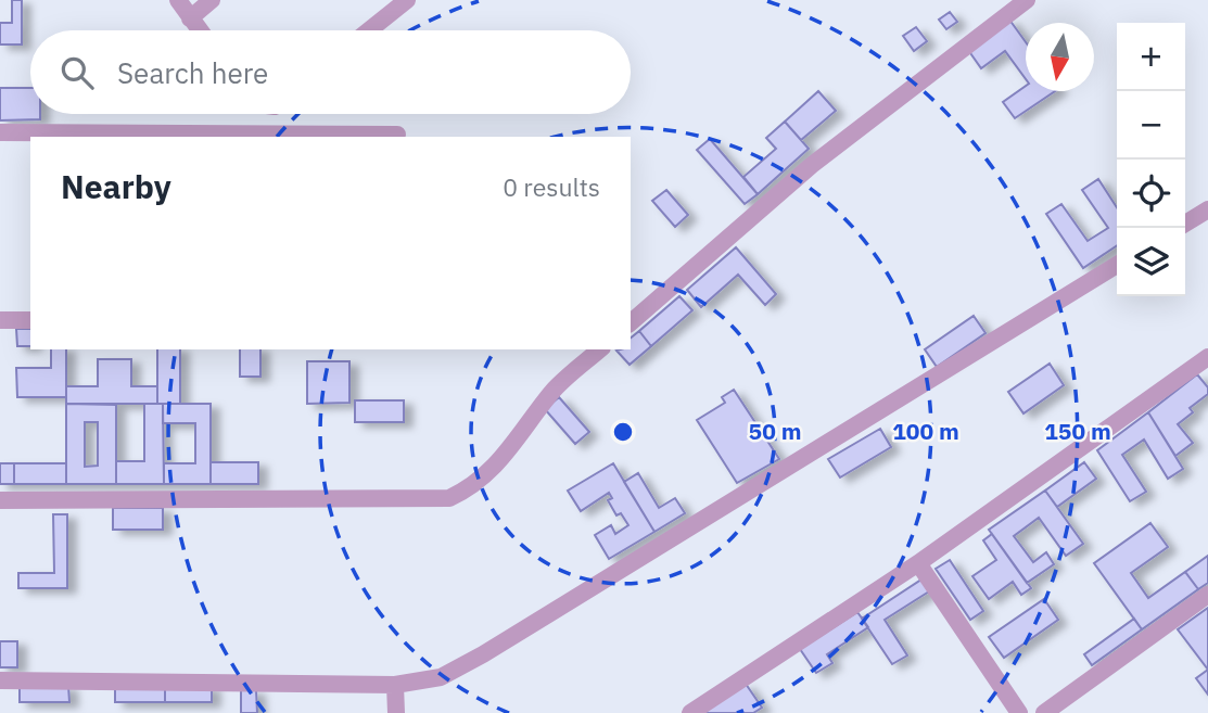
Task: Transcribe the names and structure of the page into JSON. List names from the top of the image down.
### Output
{
  "north": "bottom",
  "page": {
    "map_buttons": ["+", "−"],
    "search": "Search here",
    "heading": ["Nearby", "0 results"]
  },
  "rings": ["50 m", "100 m", "150 m"]
}
